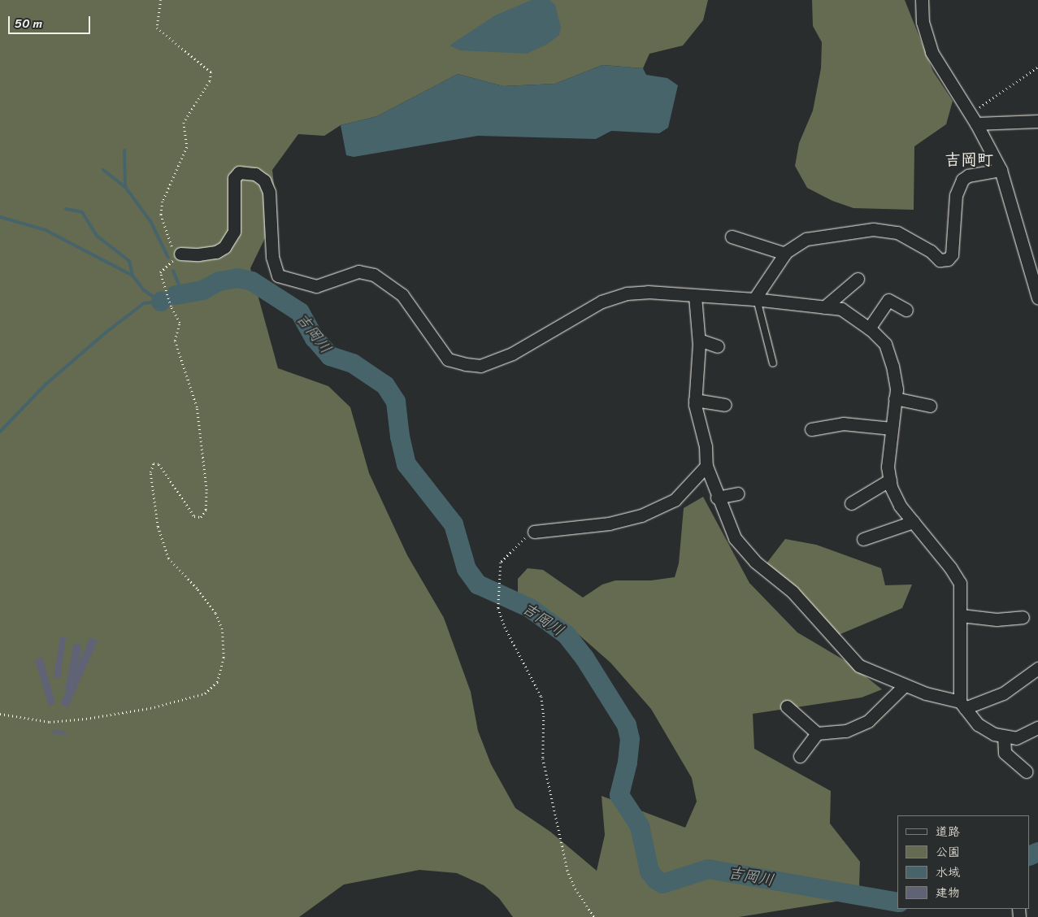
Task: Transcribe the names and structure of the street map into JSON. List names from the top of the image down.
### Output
{
  "districts": ["吉岡町"],
  "water": ["吉岡川"],
  "legend": [
    "道路",
    "公園",
    "水域",
    "建物"
  ],
  "scale_bar": "50 m"
}
